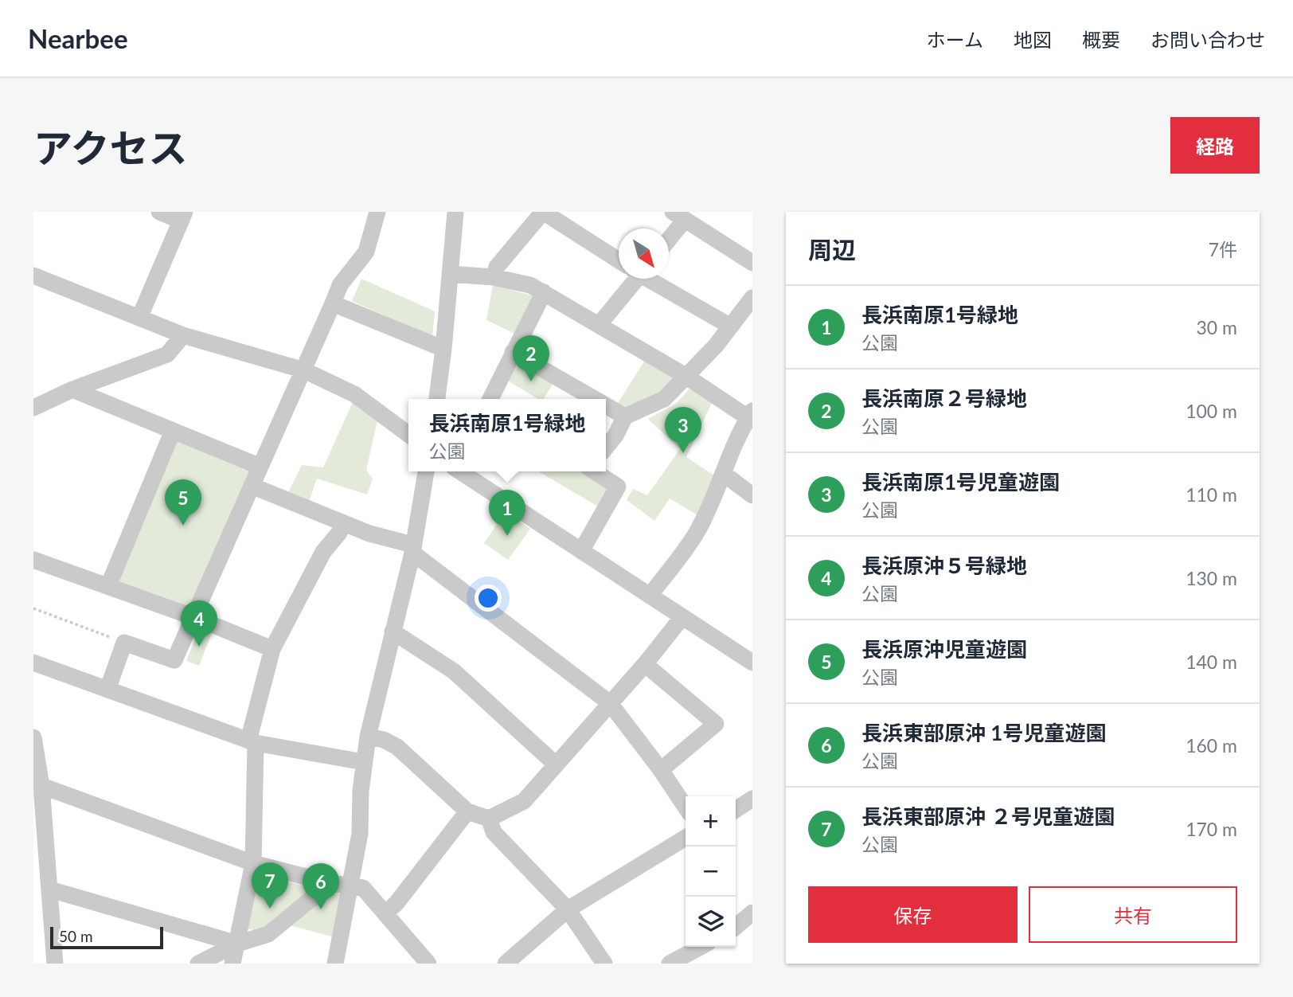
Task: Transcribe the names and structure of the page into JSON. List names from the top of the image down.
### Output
{
  "scale_bar": "50 m",
  "north": "bottom right",
  "page": {
    "header": "Nearbee",
    "nav": [
      "ホーム",
      "地図",
      "概要",
      "お問い合わせ"
    ],
    "title": "アクセス",
    "buttons": [
      "経路",
      ["保存", "共有"]
    ],
    "heading": ["周辺", "7件"],
    "list": [
      {
        "mark": "1",
        "name": "長浜南原1号緑地",
        "note": "公園",
        "value": "30 m"
      },
      {
        "mark": "2",
        "name": "長浜南原２号緑地",
        "note": "公園",
        "value": "100 m"
      },
      {
        "mark": "3",
        "name": "長浜南原1号児童遊園",
        "note": "公園",
        "value": "110 m"
      },
      {
        "mark": "4",
        "name": "長浜原沖５号緑地",
        "note": "公園",
        "value": "130 m"
      },
      {
        "mark": "5",
        "name": "長浜原沖児童遊園",
        "note": "公園",
        "value": "140 m"
      },
      {
        "mark": "6",
        "name": "長浜東部原沖 1号児童遊園",
        "note": "公園",
        "value": "160 m"
      },
      {
        "mark": "7",
        "name": "長浜東部原沖 ２号児童遊園",
        "note": "公園",
        "value": "170 m"
      }
    ],
    "pins": [
      "2",
      "3",
      "5",
      "1",
      "4",
      "7",
      "6"
    ],
    "popup": ["長浜南原1号緑地", "公園"],
    "map_buttons": ["+", "−"],
    "scale": "50 m"
  }
}
